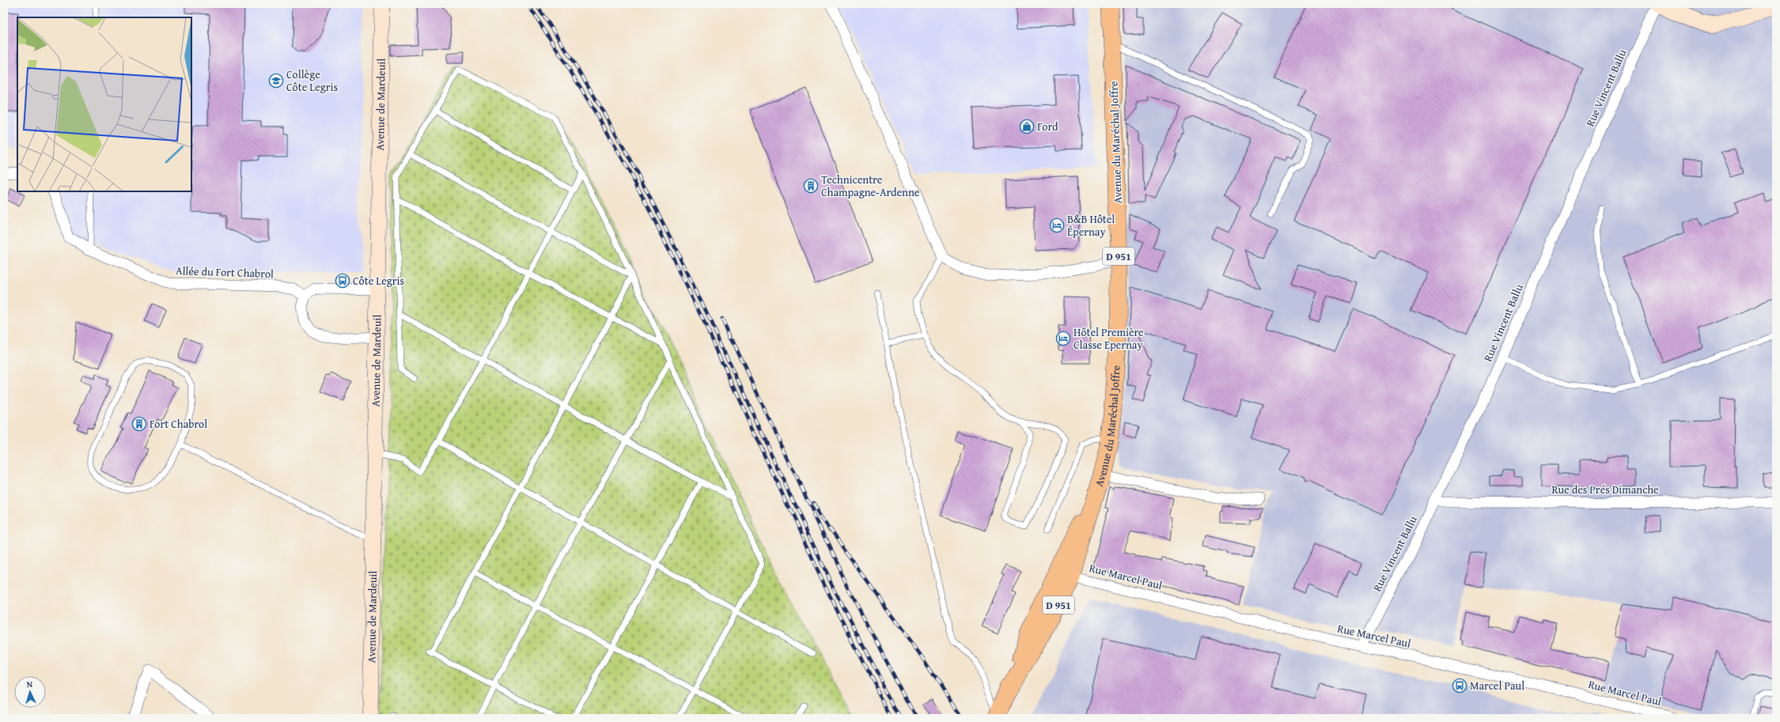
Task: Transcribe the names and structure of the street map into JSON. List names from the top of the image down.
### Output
{
  "streets": {
    "main road": ["Avenue du Maréchal Joffre", "D 951"],
    "street": [
      "Rue Vincent Ballu",
      "Avenue de Mardeuil",
      "Allée du Fort Chabrol",
      "Rue des Prés Dimanche",
      "Rue Marcel Paul"
    ]
  },
  "crossings": [
    ["Rue Vincent Ballu", "Rue des Prés Dimanche"],
    ["Rue Vincent Ballu", "Rue Marcel Paul"],
    ["Avenue du Maréchal Joffre", "D 951"],
    ["Avenue du Maréchal Joffre", "Rue Marcel Paul"]
  ],
  "places": {
    "school or university": ["Collège Côte Legris"],
    "shop": ["Ford"],
    "building": ["Technicentre Champagne-Ardenne", "Fort Chabrol"],
    "hotel": ["B&B Hôtel Épernay", "Hôtel Première Classe Epernay"],
    "bus stop": ["Côte Legris", "Marcel Paul"]
  },
  "north": "top"
}
